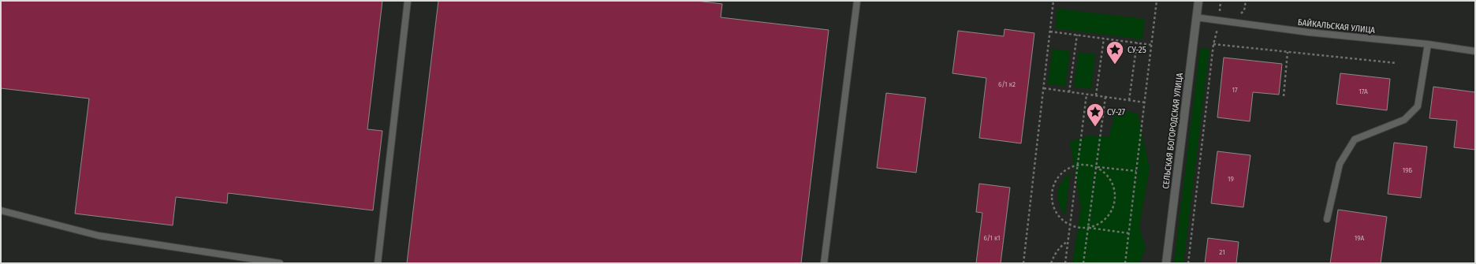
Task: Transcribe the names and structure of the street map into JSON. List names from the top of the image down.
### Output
{
  "streets": {
    "main road": ["СЕЛЬСКАЯ БОГОРОДСКАЯ УЛИЦА"],
    "lane": ["БАЙКАЛЬСКАЯ УЛИЦА"]
  },
  "crossings": [
    ["БАЙКАЛЬСКАЯ УЛИЦА", "СЕЛЬСКАЯ БОГОРОДСКАЯ УЛИЦА"]
  ],
  "places": {
    "place": ["СУ-25", "СУ-27"]
  },
  "house_numbers": [
    "6/1 к2",
    "17",
    "17А",
    "19Б",
    "19",
    "6/1 к1",
    "19А",
    "21"
  ]
}
